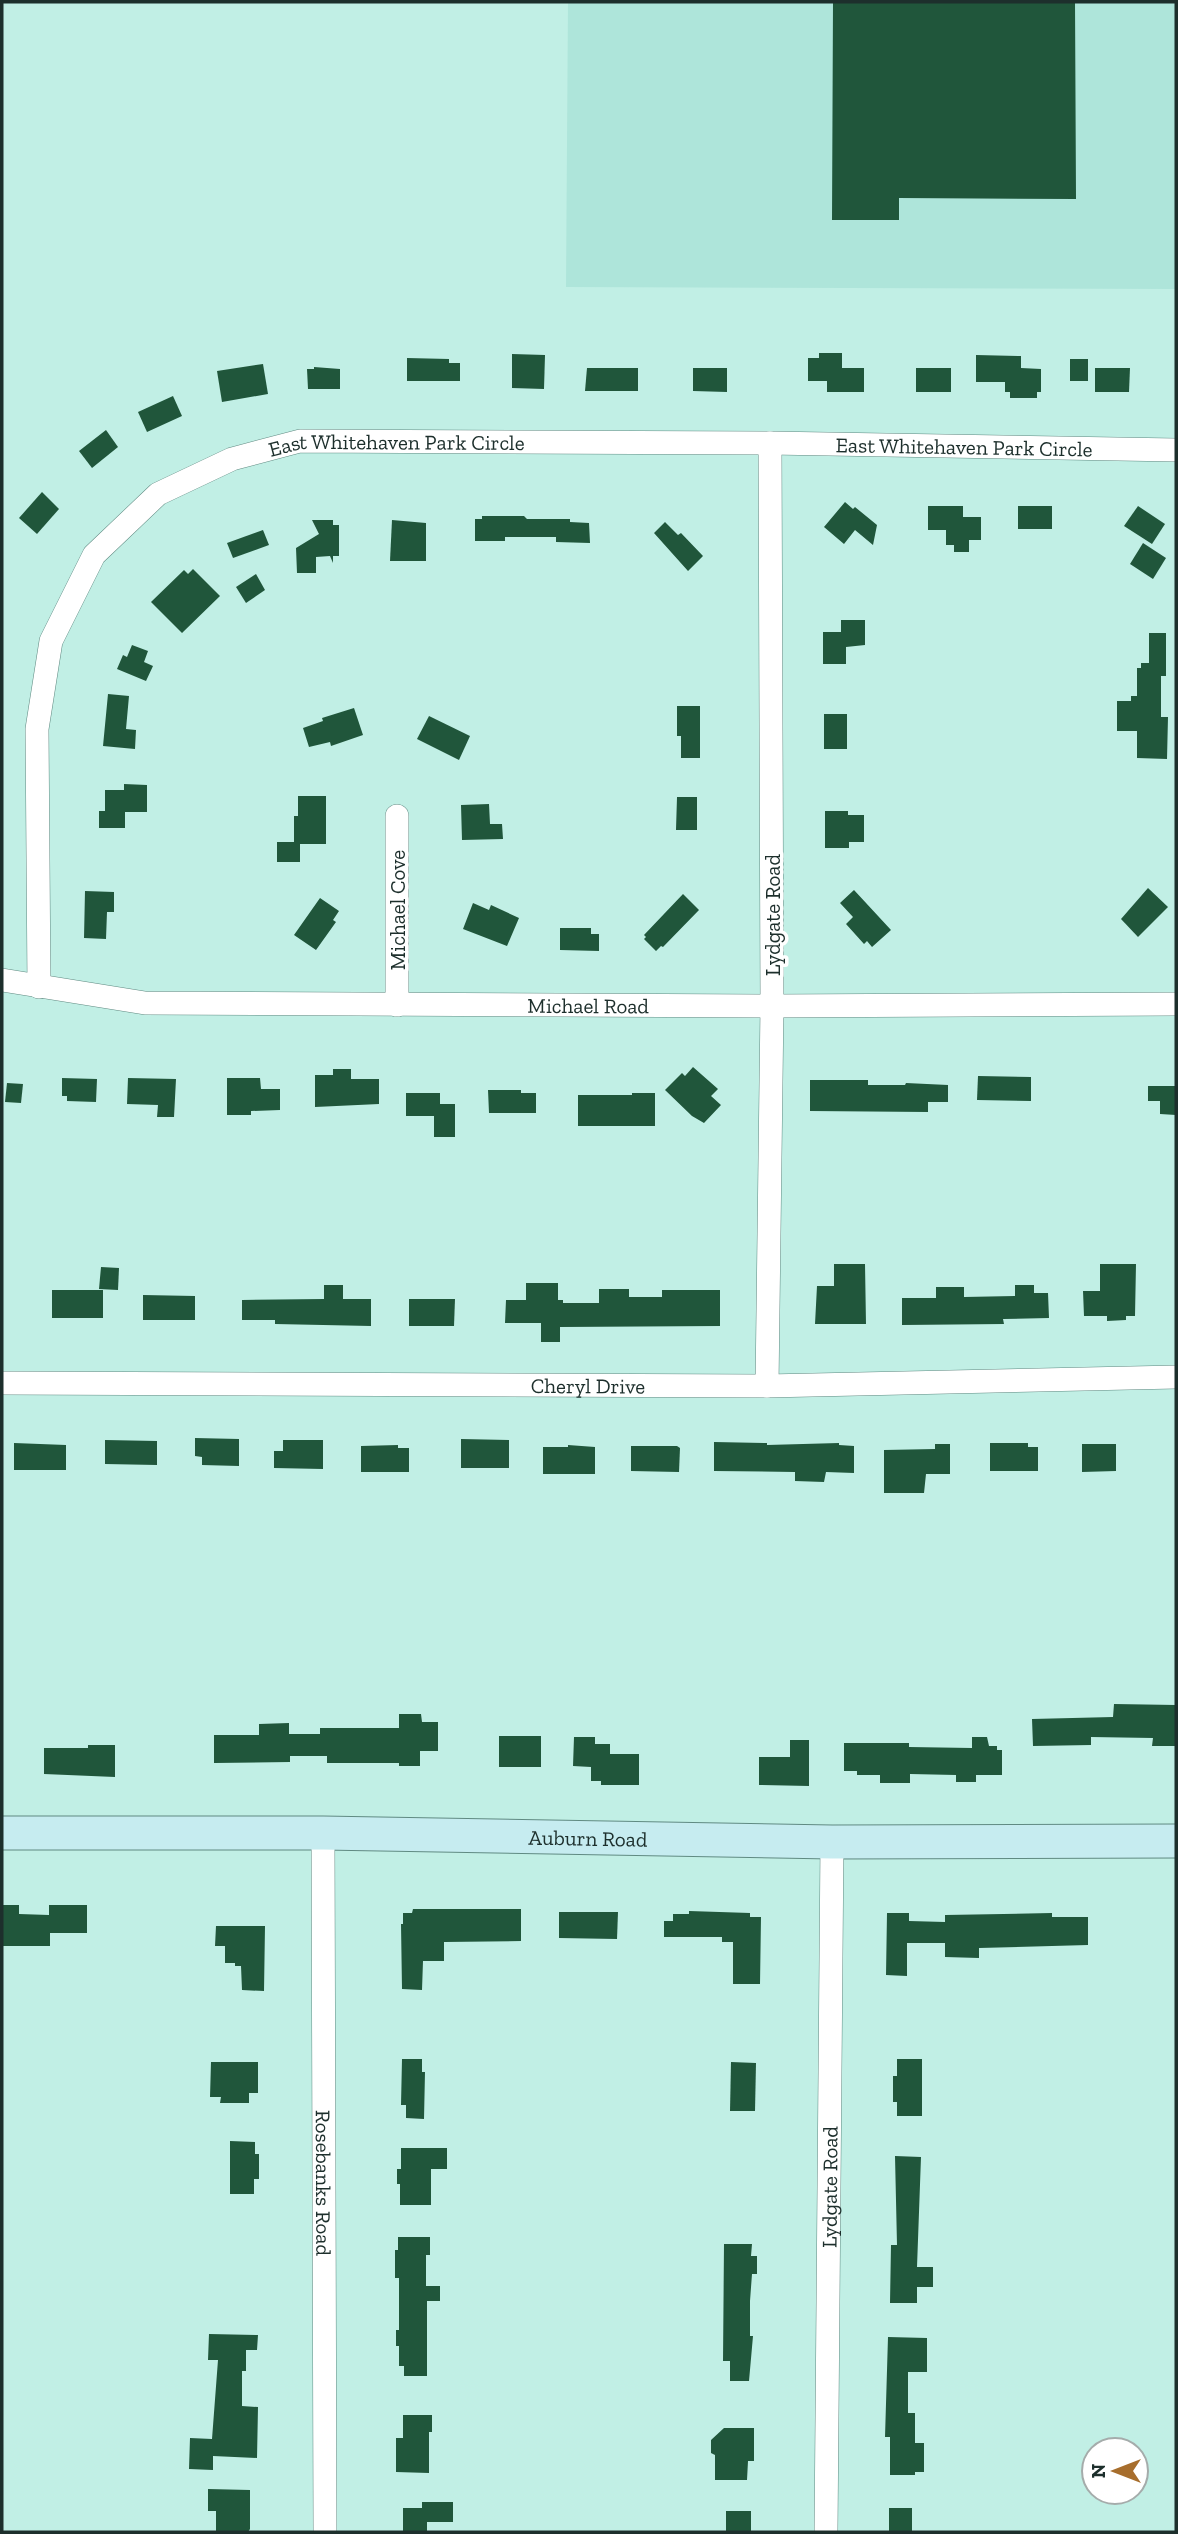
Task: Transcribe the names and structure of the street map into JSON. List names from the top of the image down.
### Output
{
  "streets": {
    "street": [
      "East Whitehaven Park Circle",
      "Michael Cove",
      "Lydgate Road",
      "Michael Road",
      "Cheryl Drive",
      "Auburn Road",
      "Rosebanks Road"
    ]
  },
  "crossings": [
    ["East Whitehaven Park Circle", "Lydgate Road"],
    ["East Whitehaven Park Circle", "Michael Road"],
    ["Michael Cove", "Michael Road"],
    ["Lydgate Road", "Michael Road"],
    ["Lydgate Road", "Cheryl Drive"],
    ["Lydgate Road", "Auburn Road"],
    ["Auburn Road", "Rosebanks Road"]
  ],
  "north": "left"
}
